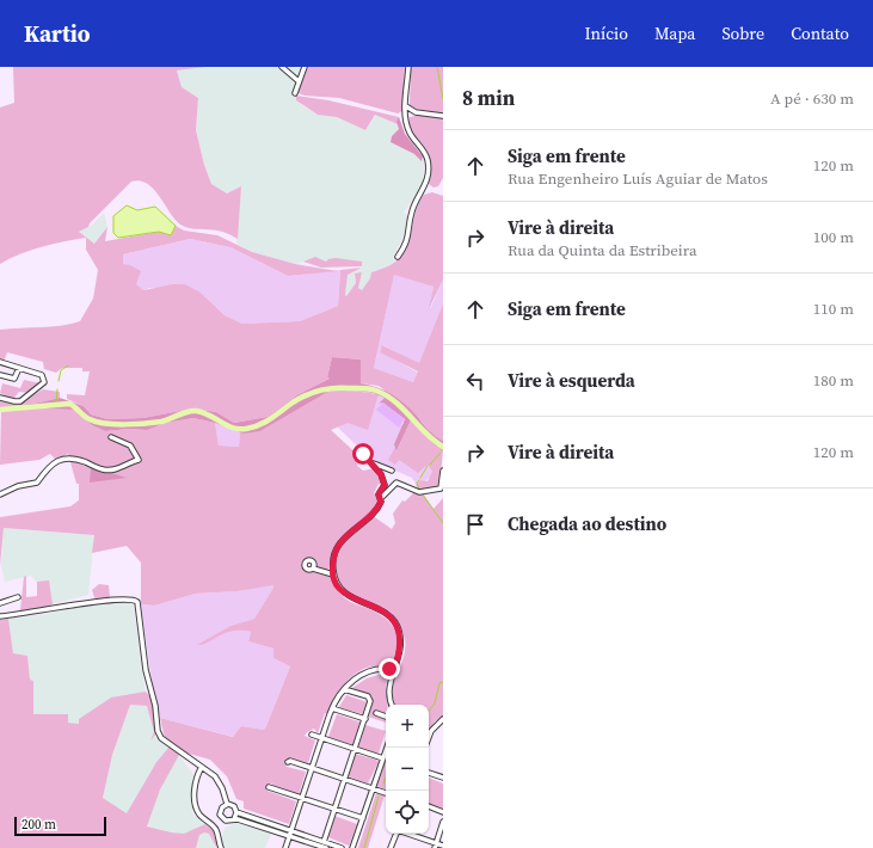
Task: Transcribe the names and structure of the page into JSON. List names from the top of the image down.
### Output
{
  "scale_bar": "200 m",
  "page": {
    "header": "Kartio",
    "nav": [
      "Início",
      "Mapa",
      "Sobre",
      "Contato"
    ],
    "heading": ["8 min", "A pé · 630 m"],
    "list": [
      ["Siga em frente", "Rua Engenheiro Luís Aguiar de Matos", "120 m"],
      ["Vire à direita", "Rua da Quinta da Estribeira", "100 m"],
      ["Siga em frente", "110 m"],
      ["Vire à esquerda", "180 m"],
      ["Vire à direita", "120 m"],
      "Chegada ao destino"
    ],
    "map_buttons": ["+", "−"],
    "scale": "200 m"
  }
}
